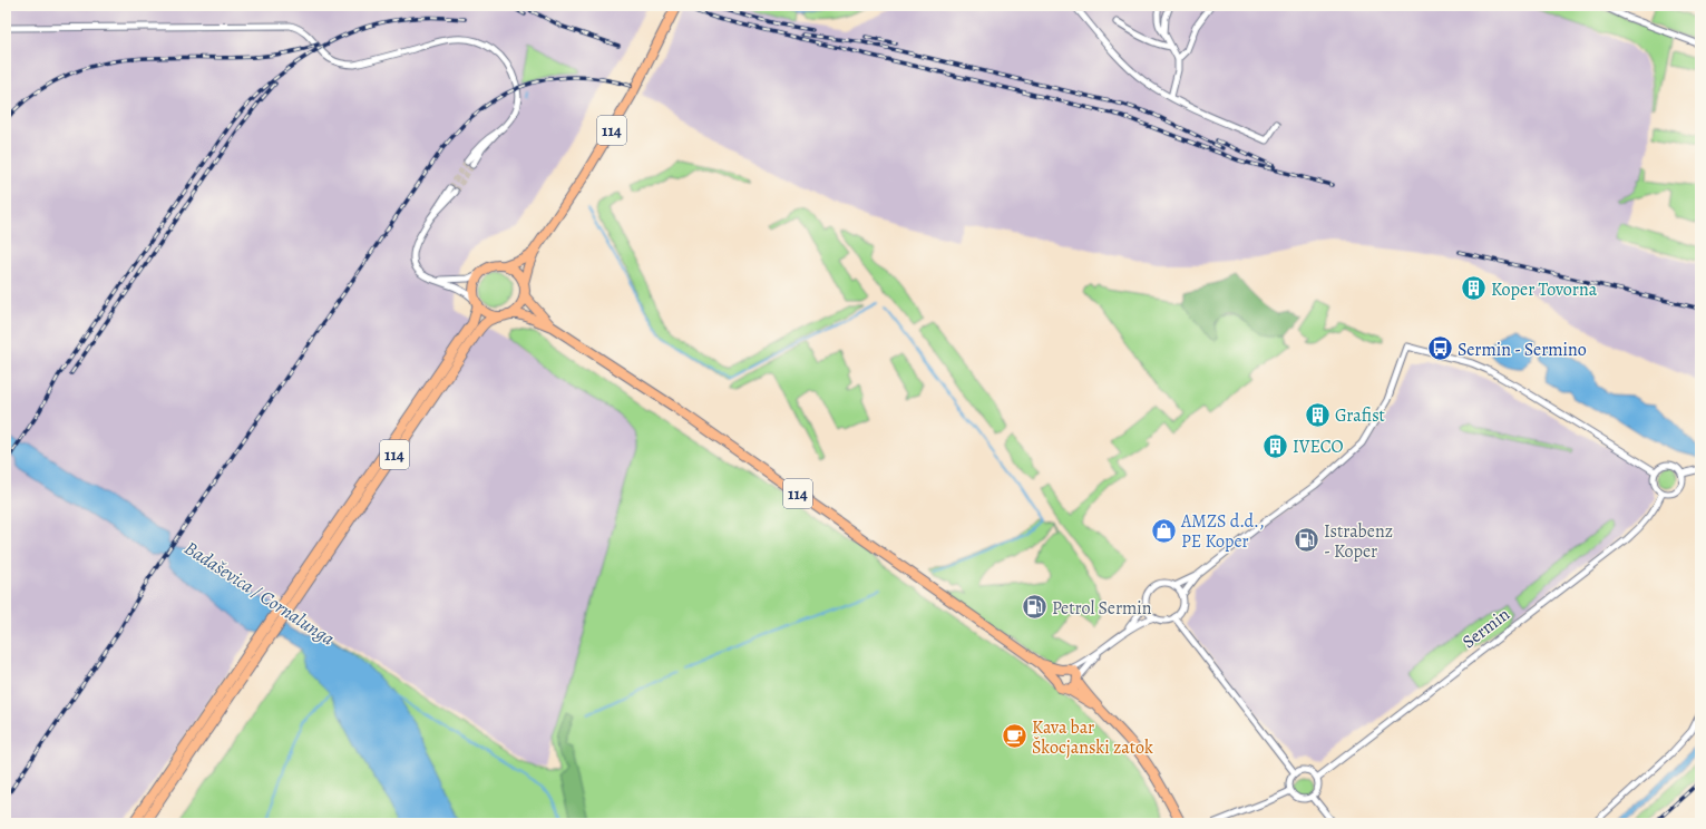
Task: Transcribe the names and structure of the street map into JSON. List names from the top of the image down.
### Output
{
  "streets": {
    "main road": ["114"],
    "street": ["Sermin"]
  },
  "water": ["Badaševica / Cornalunga"],
  "places": {
    "building": ["Koper Tovorna", "Grafist", "IVECO"],
    "bus stop": ["Sermin - Sermino"],
    "shop": ["AMZS d.d., PE Koper"],
    "fuel station": ["Istrabenz - Koper", "Petrol Sermin"],
    "cafe": ["Kava bar Škocjanski zatok"]
  }
}
